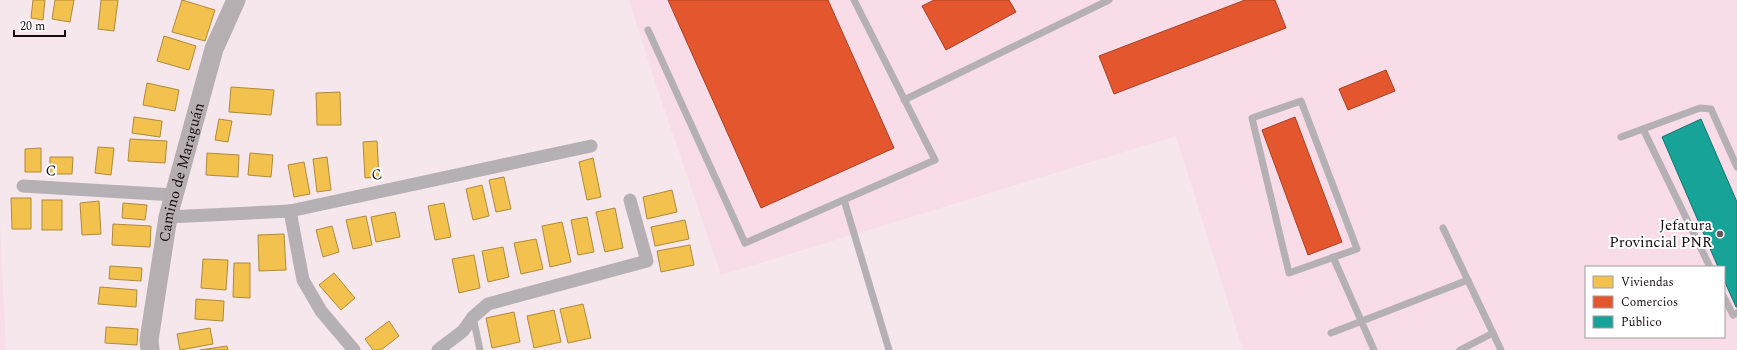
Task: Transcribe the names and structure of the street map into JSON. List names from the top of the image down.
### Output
{
  "streets": {
    "street": ["C", "Camino de Maraguán"]
  },
  "crossings": [
    ["C", "Camino de Maraguán"]
  ],
  "places": ["Jefatura Provincial PNR"],
  "legend": ["Viviendas", "Comercios", "Público"],
  "scale_bar": "20 m"
}
